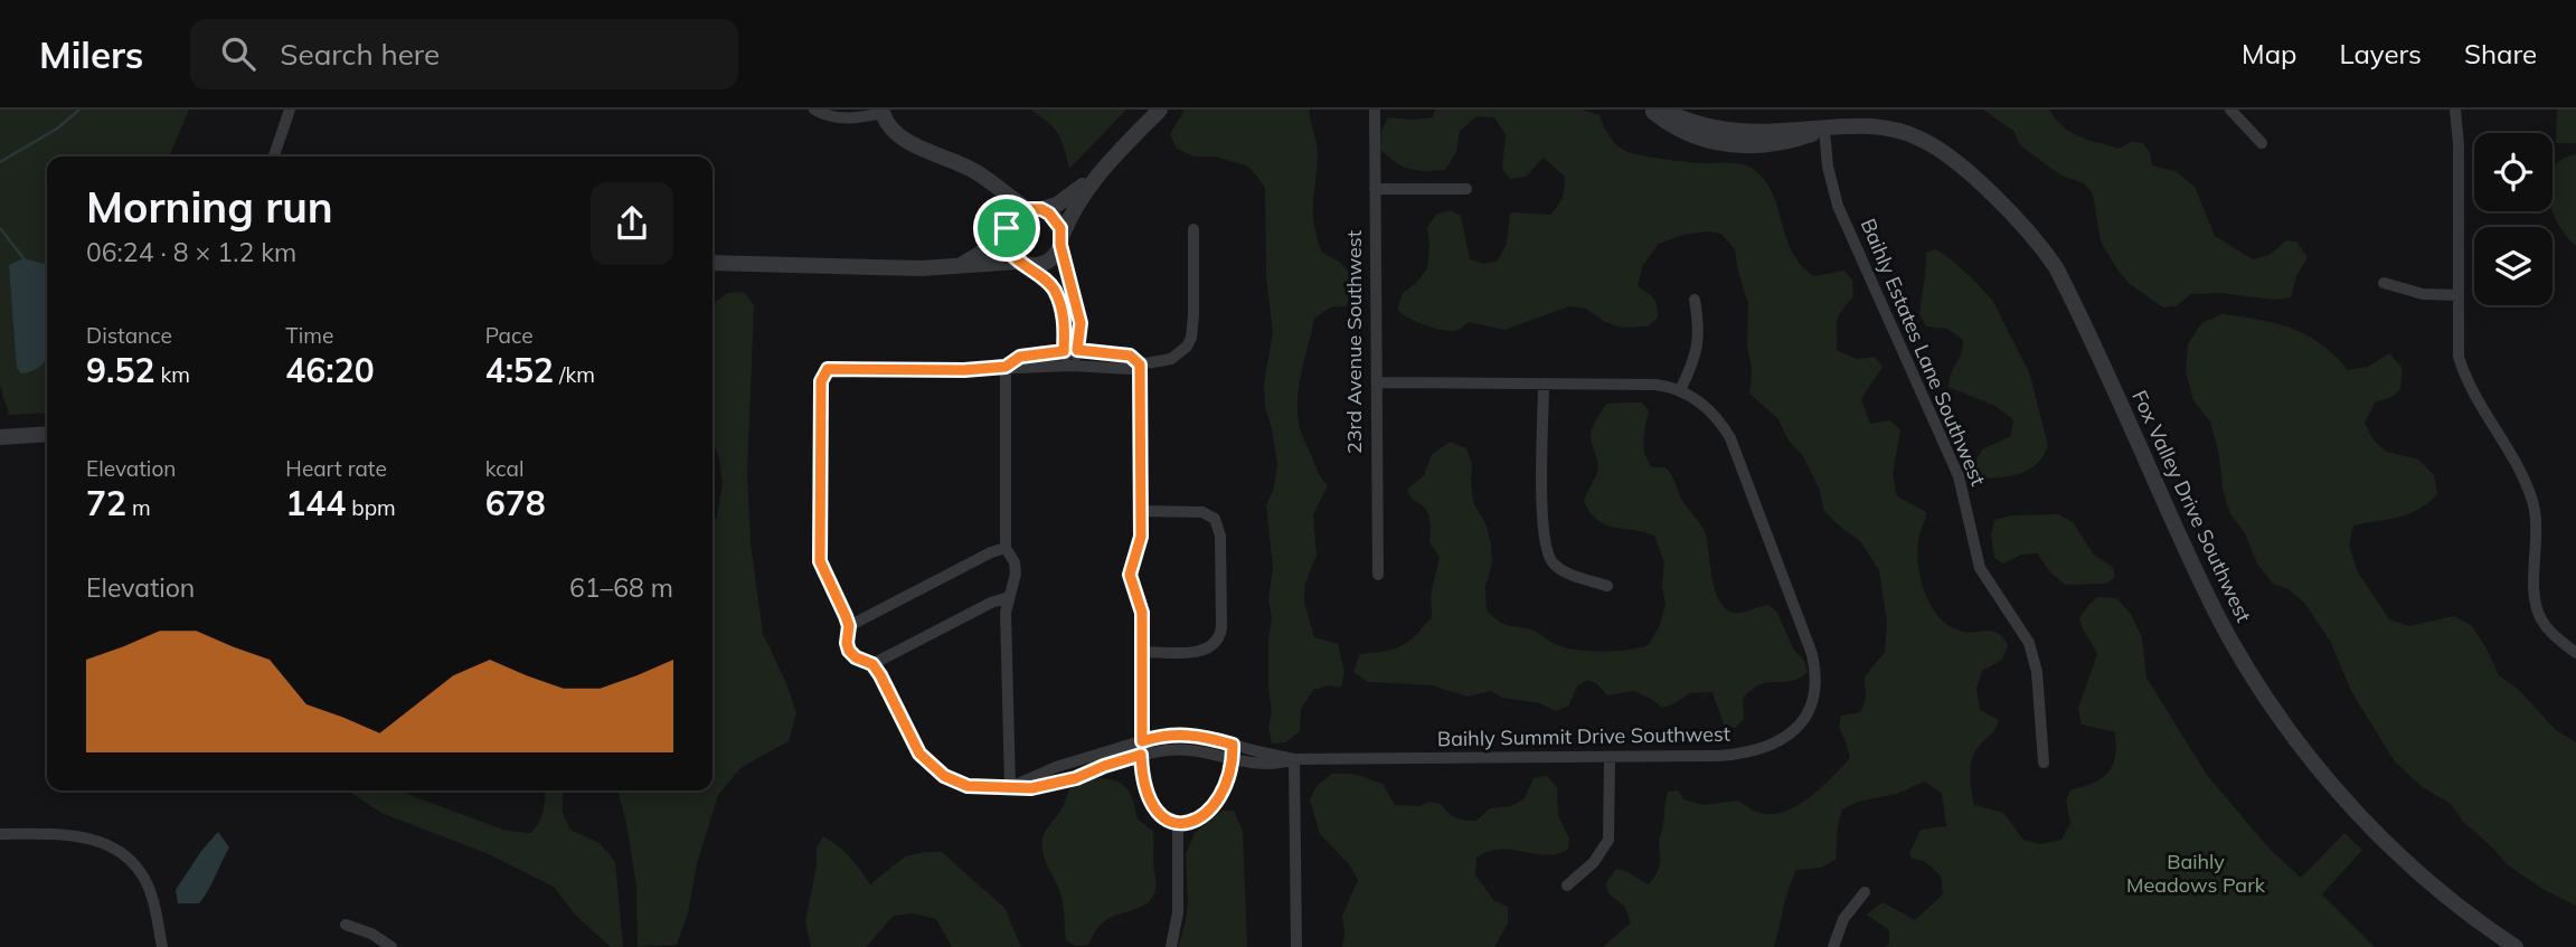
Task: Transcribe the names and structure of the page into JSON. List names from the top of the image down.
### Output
{
  "streets": {
    "street": [
      "23rd Avenue Southwest",
      "Baihly Estates Lane Southwest",
      "Fox Valley Drive Southwest",
      "Baihly Summit Drive Southwest"
    ]
  },
  "crossings": [
    ["Baihly Estates Lane Southwest", "Fox Valley Drive Southwest"]
  ],
  "parks": ["Baihly Meadows Park"],
  "page": {
    "header": "Milers",
    "search": "Search here",
    "nav": ["Map", "Layers", "Share"],
    "heading": ["Morning run", "06:24 · 8 × 1.2 km"],
    "stats": [
      ["Distance", "9.52 km"],
      ["Time", "46:20"],
      ["Pace", "4:52 /km"],
      ["Elevation", "72 m"],
      ["Heart rate", "144 bpm"],
      ["kcal", "678"]
    ],
    "chart": ["Elevation", "61–68 m"]
  }
}
